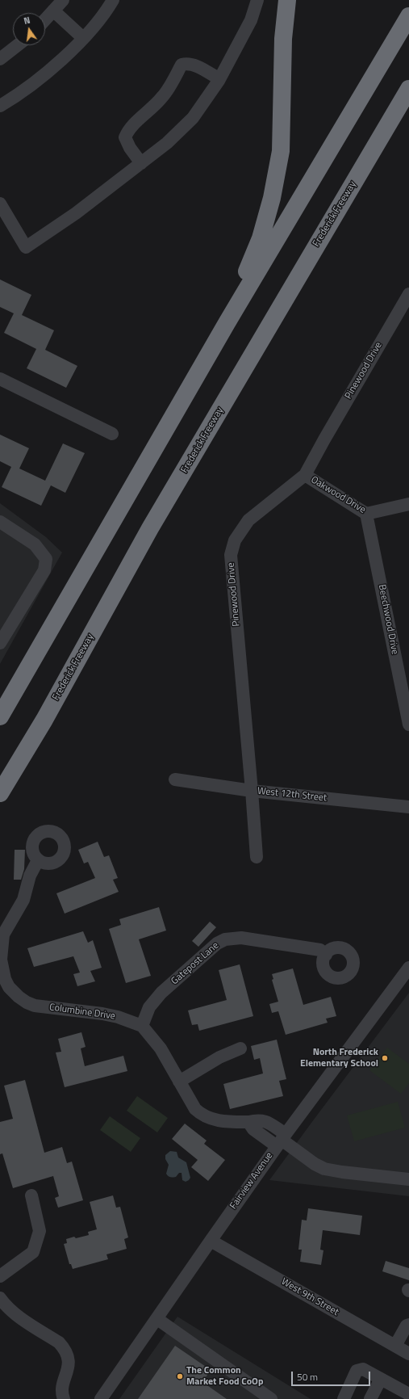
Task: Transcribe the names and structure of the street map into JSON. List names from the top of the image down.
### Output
{
  "streets": {
    "highway": ["Frederick Freeway"],
    "street": [
      "Pinewood Drive",
      "Oakwood Drive",
      "Beechwood Drive",
      "West 12th Street",
      "Gatepost Lane",
      "Columbine Drive",
      "Fairview Avenue",
      "West 9th Street"
    ]
  },
  "crossings": [
    ["Pinewood Drive", "Oakwood Drive"],
    ["Pinewood Drive", "West 12th Street"],
    ["Oakwood Drive", "Beechwood Drive"],
    ["Gatepost Lane", "Columbine Drive"],
    ["Fairview Avenue", "West 9th Street"]
  ],
  "places": ["North Frederick Elementary School", "The Common Market Food CoOp"],
  "scale_bar": "50 m",
  "north": "top"
}
